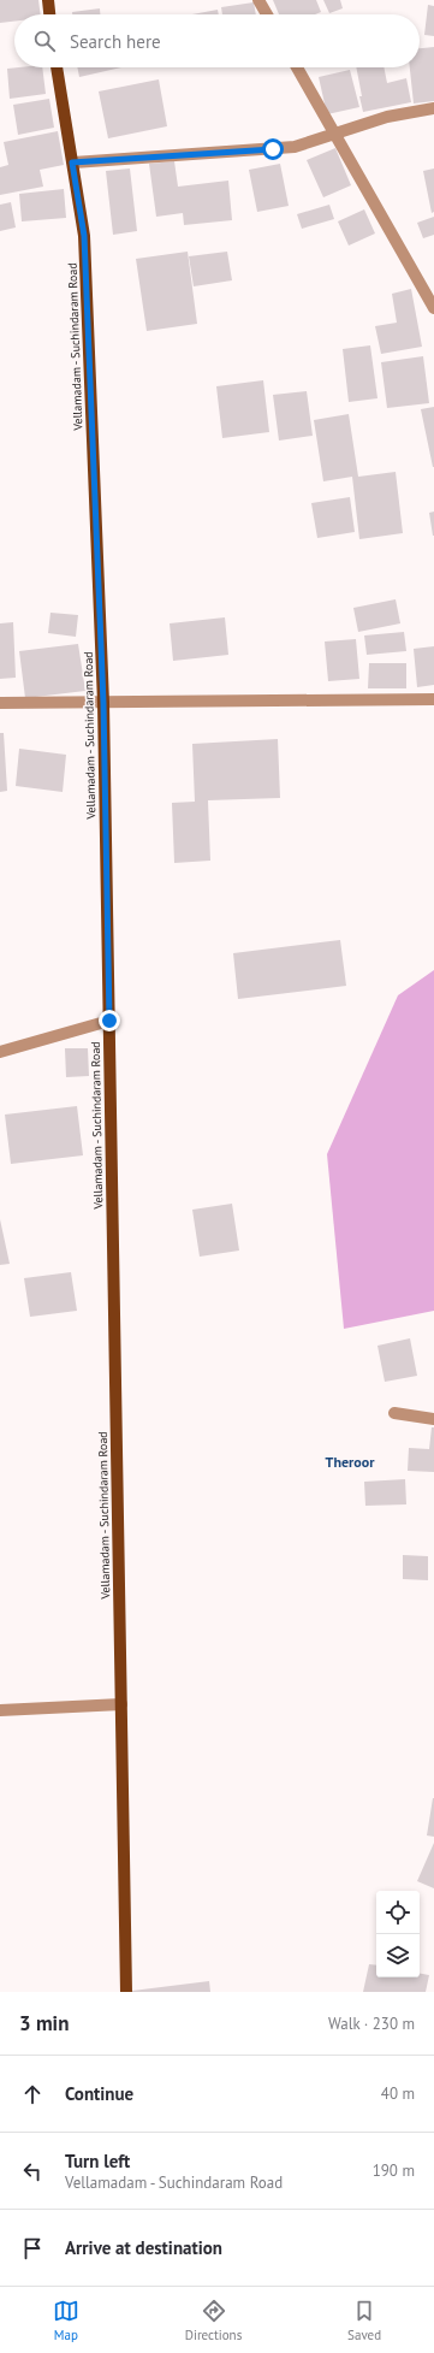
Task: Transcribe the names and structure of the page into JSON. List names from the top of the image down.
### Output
{
  "streets": {
    "main road": ["Vellamadam - Suchindaram Road"]
  },
  "districts": ["Theroor"],
  "page": {
    "search": "Search here",
    "heading": ["3 min", "Walk · 230 m"],
    "list": [
      ["Continue", "40 m"],
      ["Turn left", "Vellamadam - Suchindaram Road", "190 m"],
      "Arrive at destination"
    ],
    "nav": ["Map", "Directions", "Saved"]
  }
}
